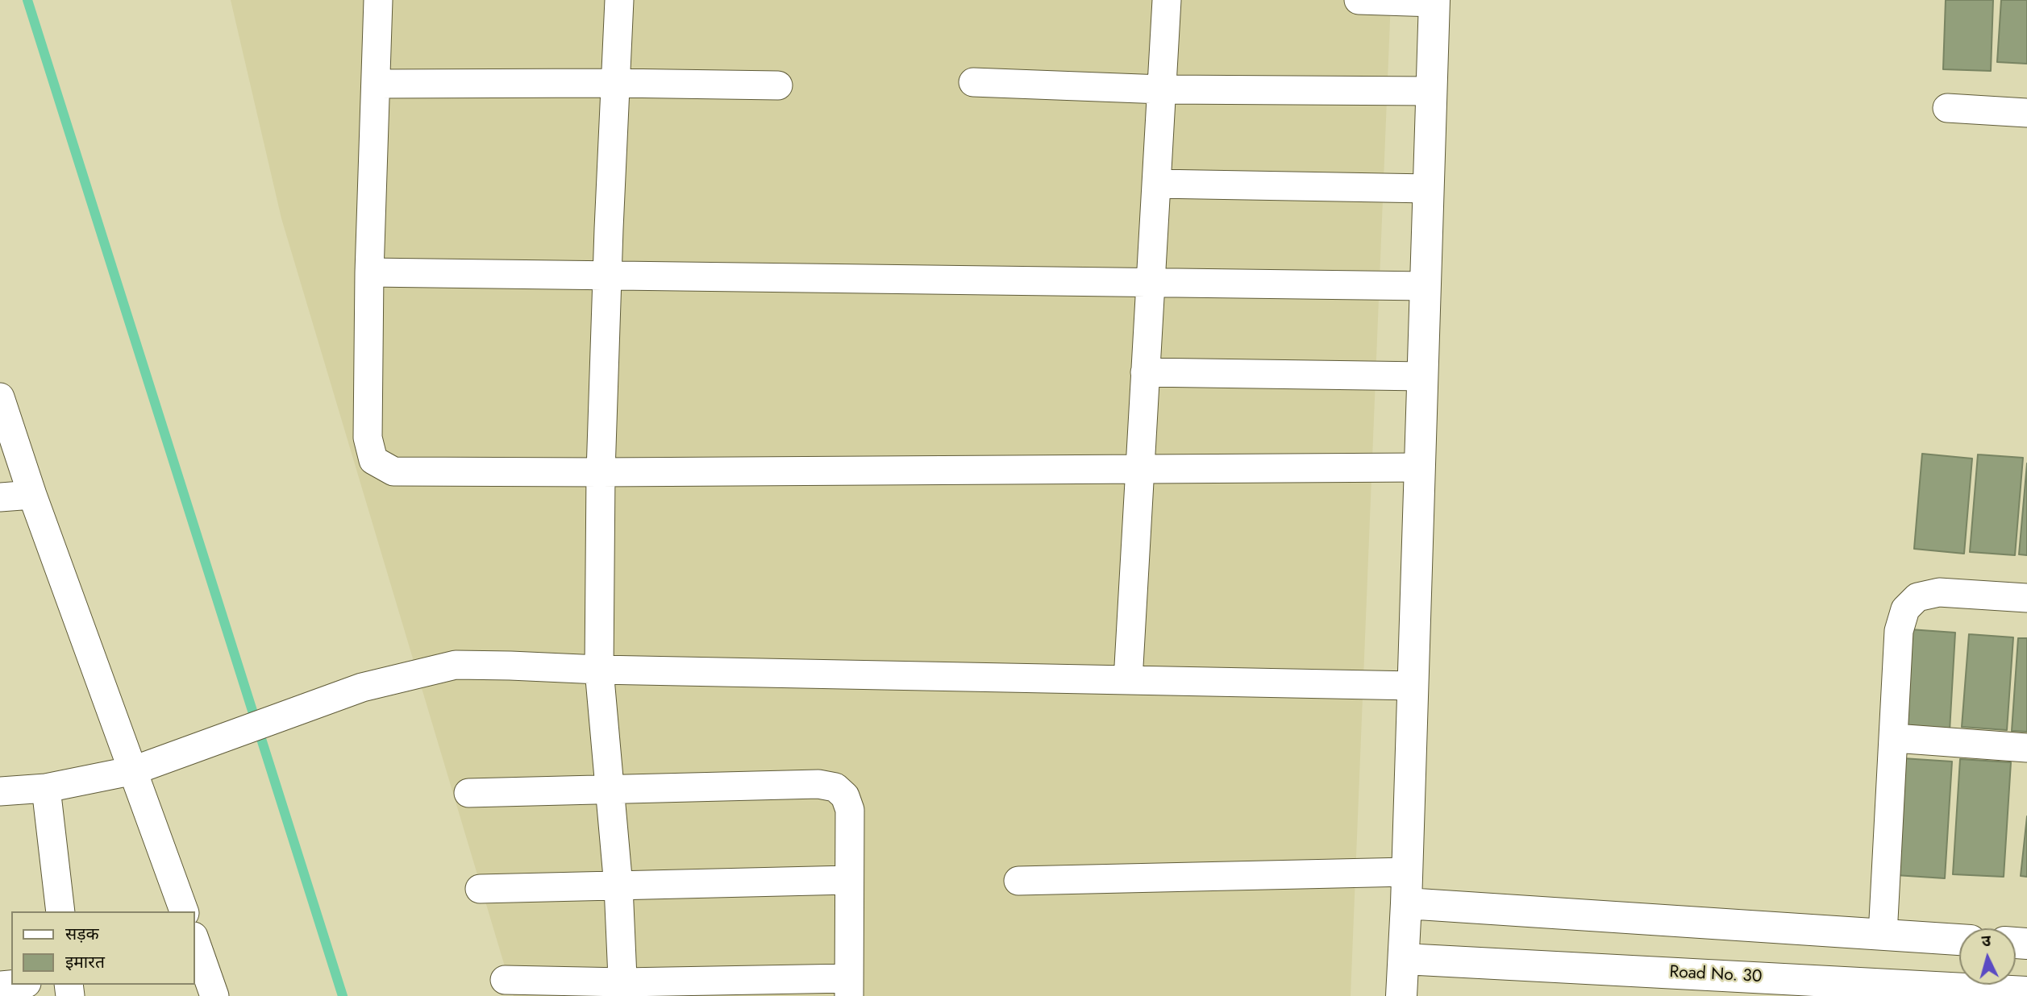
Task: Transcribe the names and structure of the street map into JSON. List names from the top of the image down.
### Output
{
  "streets": {
    "street": ["Road No. 30"]
  },
  "legend": ["सड़क", "इमारत"],
  "north": "top"
}
